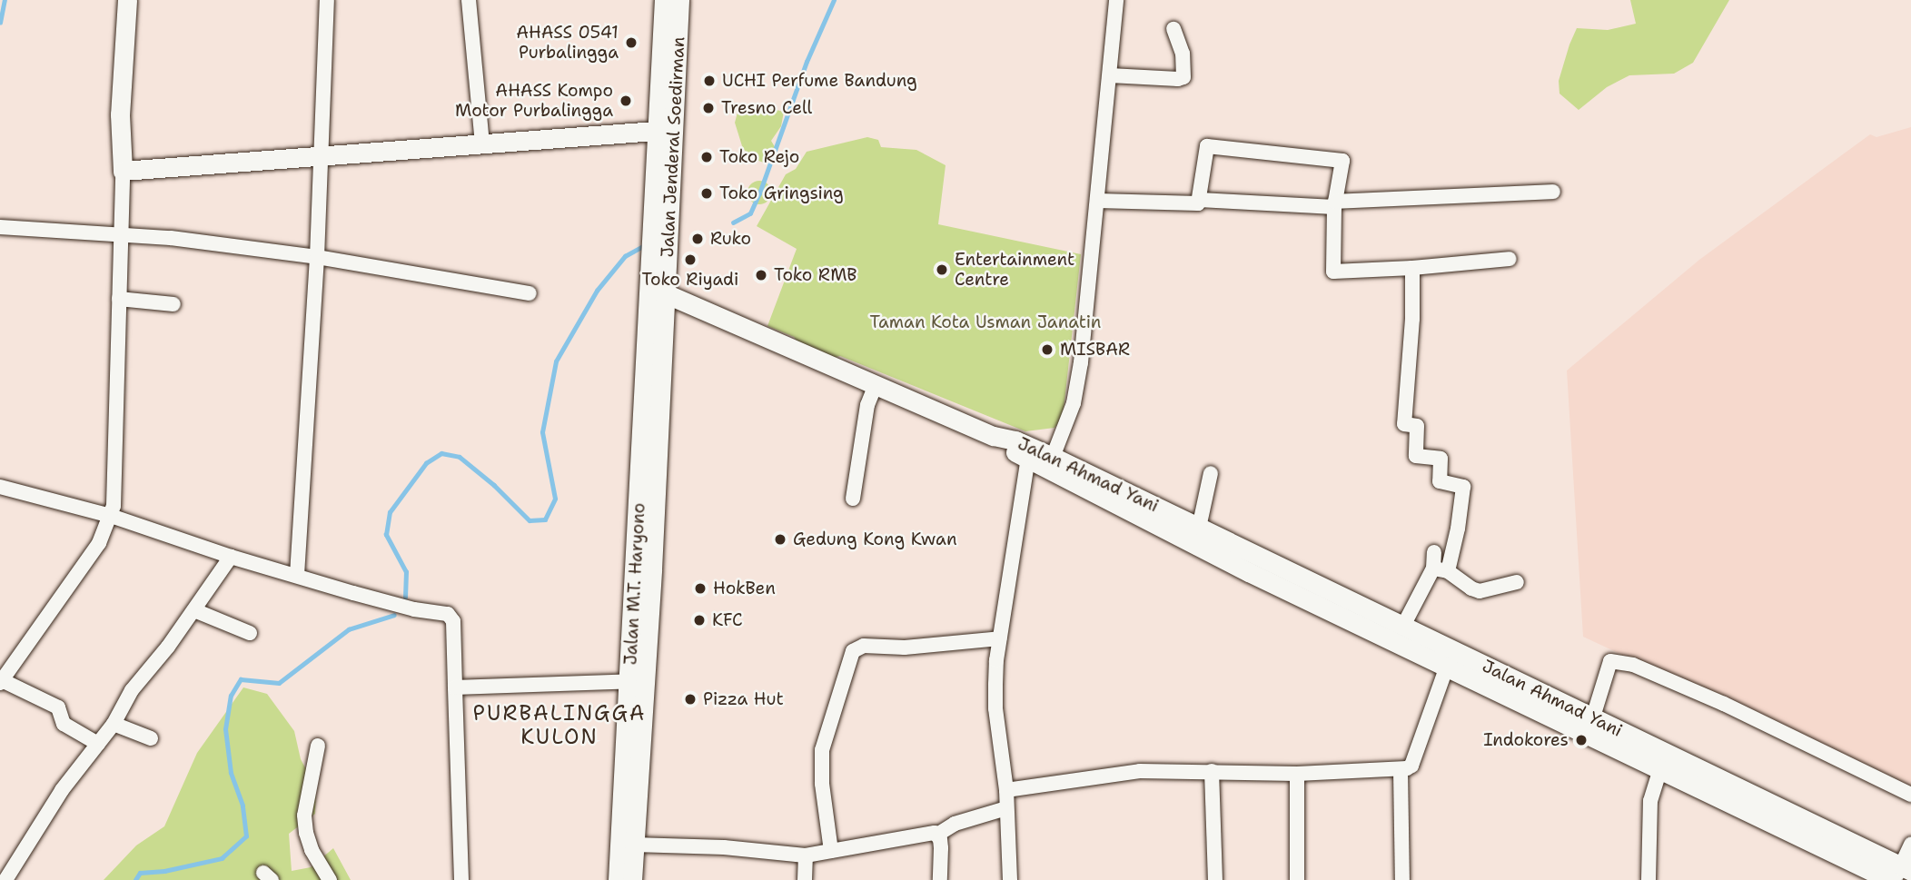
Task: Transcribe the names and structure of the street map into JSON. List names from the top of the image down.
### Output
{
  "streets": {
    "main road": ["Jalan Jenderal Soedirman", "Jalan Ahmad Yani", "Jalan M.T. Haryono"]
  },
  "crossings": [
    ["Jalan Jenderal Soedirman", "Jalan Ahmad Yani"],
    ["Jalan Jenderal Soedirman", "Jalan M.T. Haryono"],
    ["Jalan Ahmad Yani", "Jalan M.T. Haryono"]
  ],
  "districts": ["PURBALINGGA KULON"],
  "parks": ["Taman Kota Usman Janatin"],
  "places": [
    "AHASS 0541 Purbalingga",
    "UCHI Perfume Bandung",
    "AHASS Kompo Motor Purbalingga",
    "Tresno Cell",
    "Toko Rejo",
    "Toko Gringsing",
    "Ruko",
    "Toko Riyadi",
    "Entertainment Centre",
    "Toko RMB",
    "MISBAR",
    "Gedung Kong Kwan",
    "HokBen",
    "KFC",
    "Pizza Hut",
    "Indokores"
  ]
}
